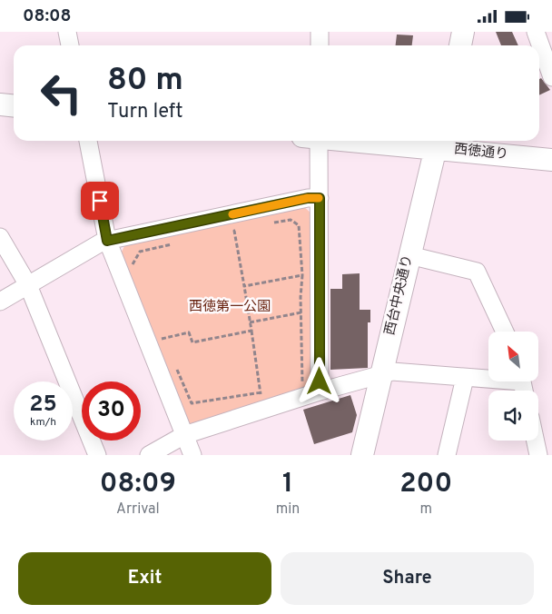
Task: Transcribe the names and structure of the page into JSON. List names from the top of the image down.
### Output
{
  "streets": {
    "street": ["西徳通り", "西台中央通り"]
  },
  "crossings": [
    ["西徳通り", "西台中央通り"]
  ],
  "parks": ["西徳第一公園"],
  "north": "top left",
  "page": {
    "status": "08:08",
    "turn": ["80 m", "Turn left"],
    "speed": "25 km/h",
    "limit": "30",
    "eta": [
      "08:09",
      "Arrival",
      "1",
      "min",
      "200",
      "m"
    ],
    "buttons": ["Exit", "Share"]
  }
}
